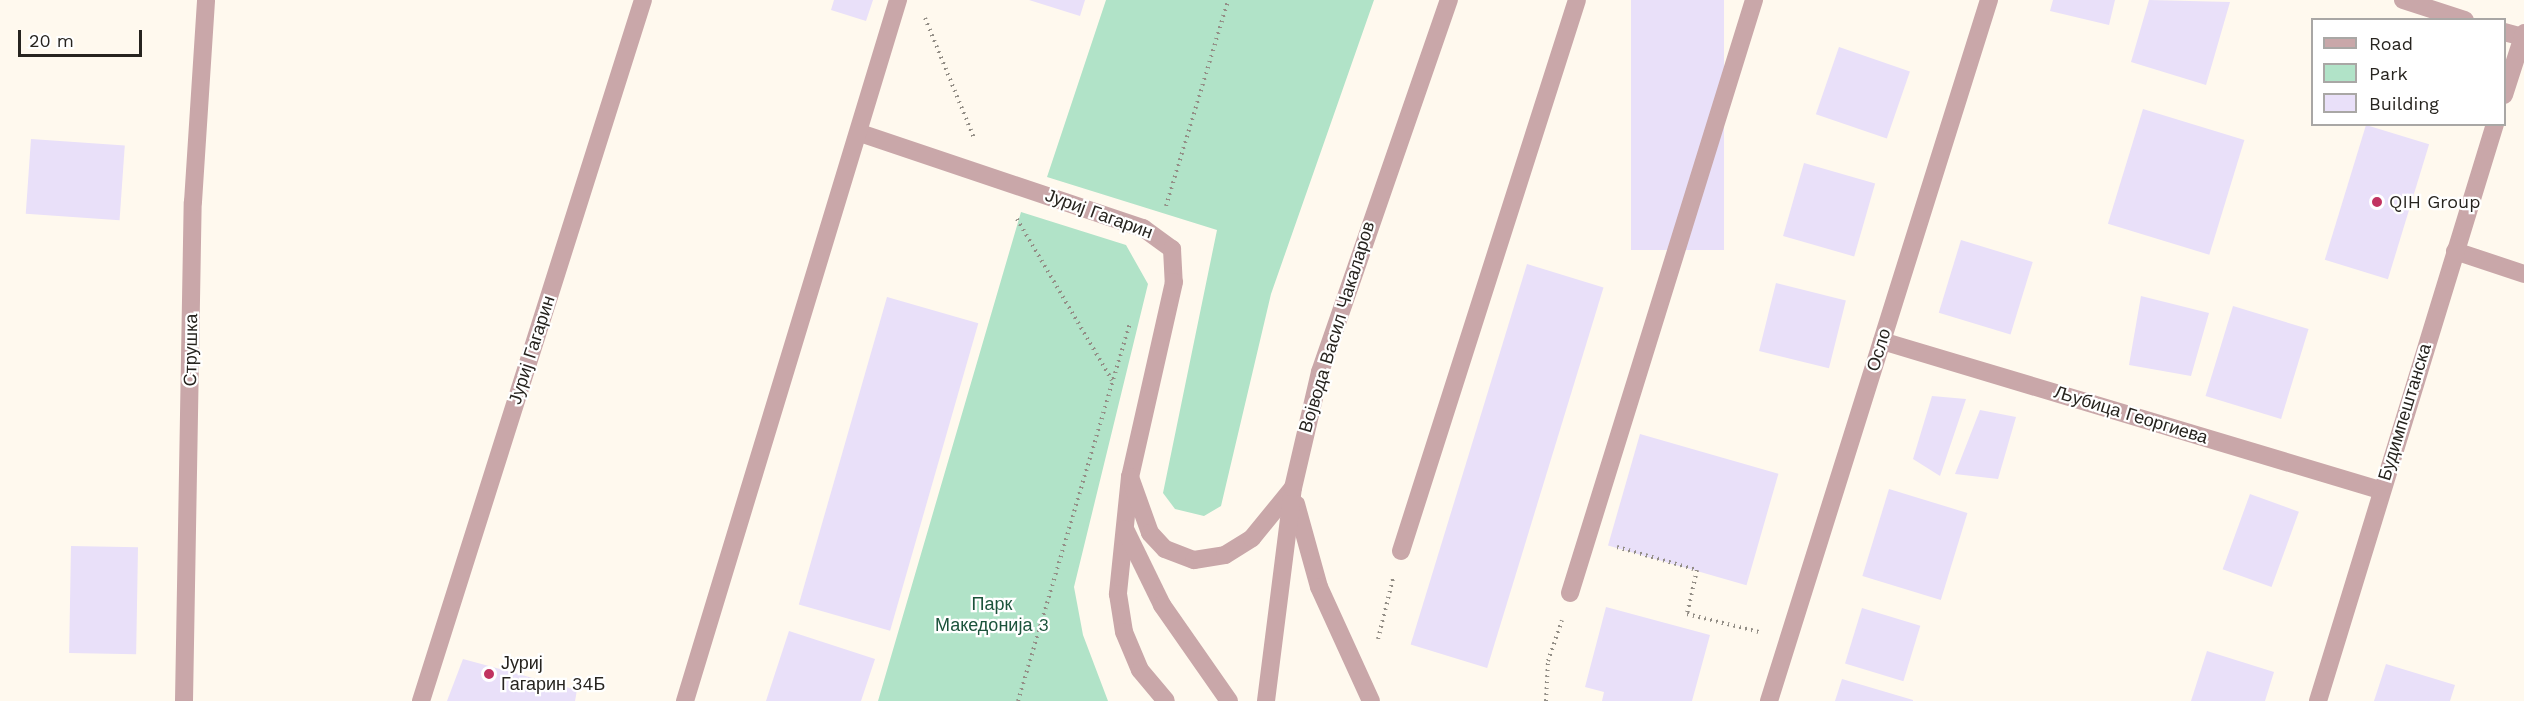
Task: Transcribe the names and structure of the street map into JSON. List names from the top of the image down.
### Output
{
  "streets": {
    "street": [
      "Јуриј Гагарин",
      "Војвода Васил Чакаларов",
      "Струшка",
      "Осло",
      "Будимпештанска",
      "Љубица Георгиева"
    ]
  },
  "crossings": [
    ["Осло", "Љубица Георгиева"],
    ["Будимпештанска", "Љубица Георгиева"]
  ],
  "parks": ["Парк Македонија 3"],
  "places": ["QIH Group", "Јуриј Гагарин 34Б"],
  "legend": ["Road", "Park", "Building"],
  "scale_bar": "20 m"
}
